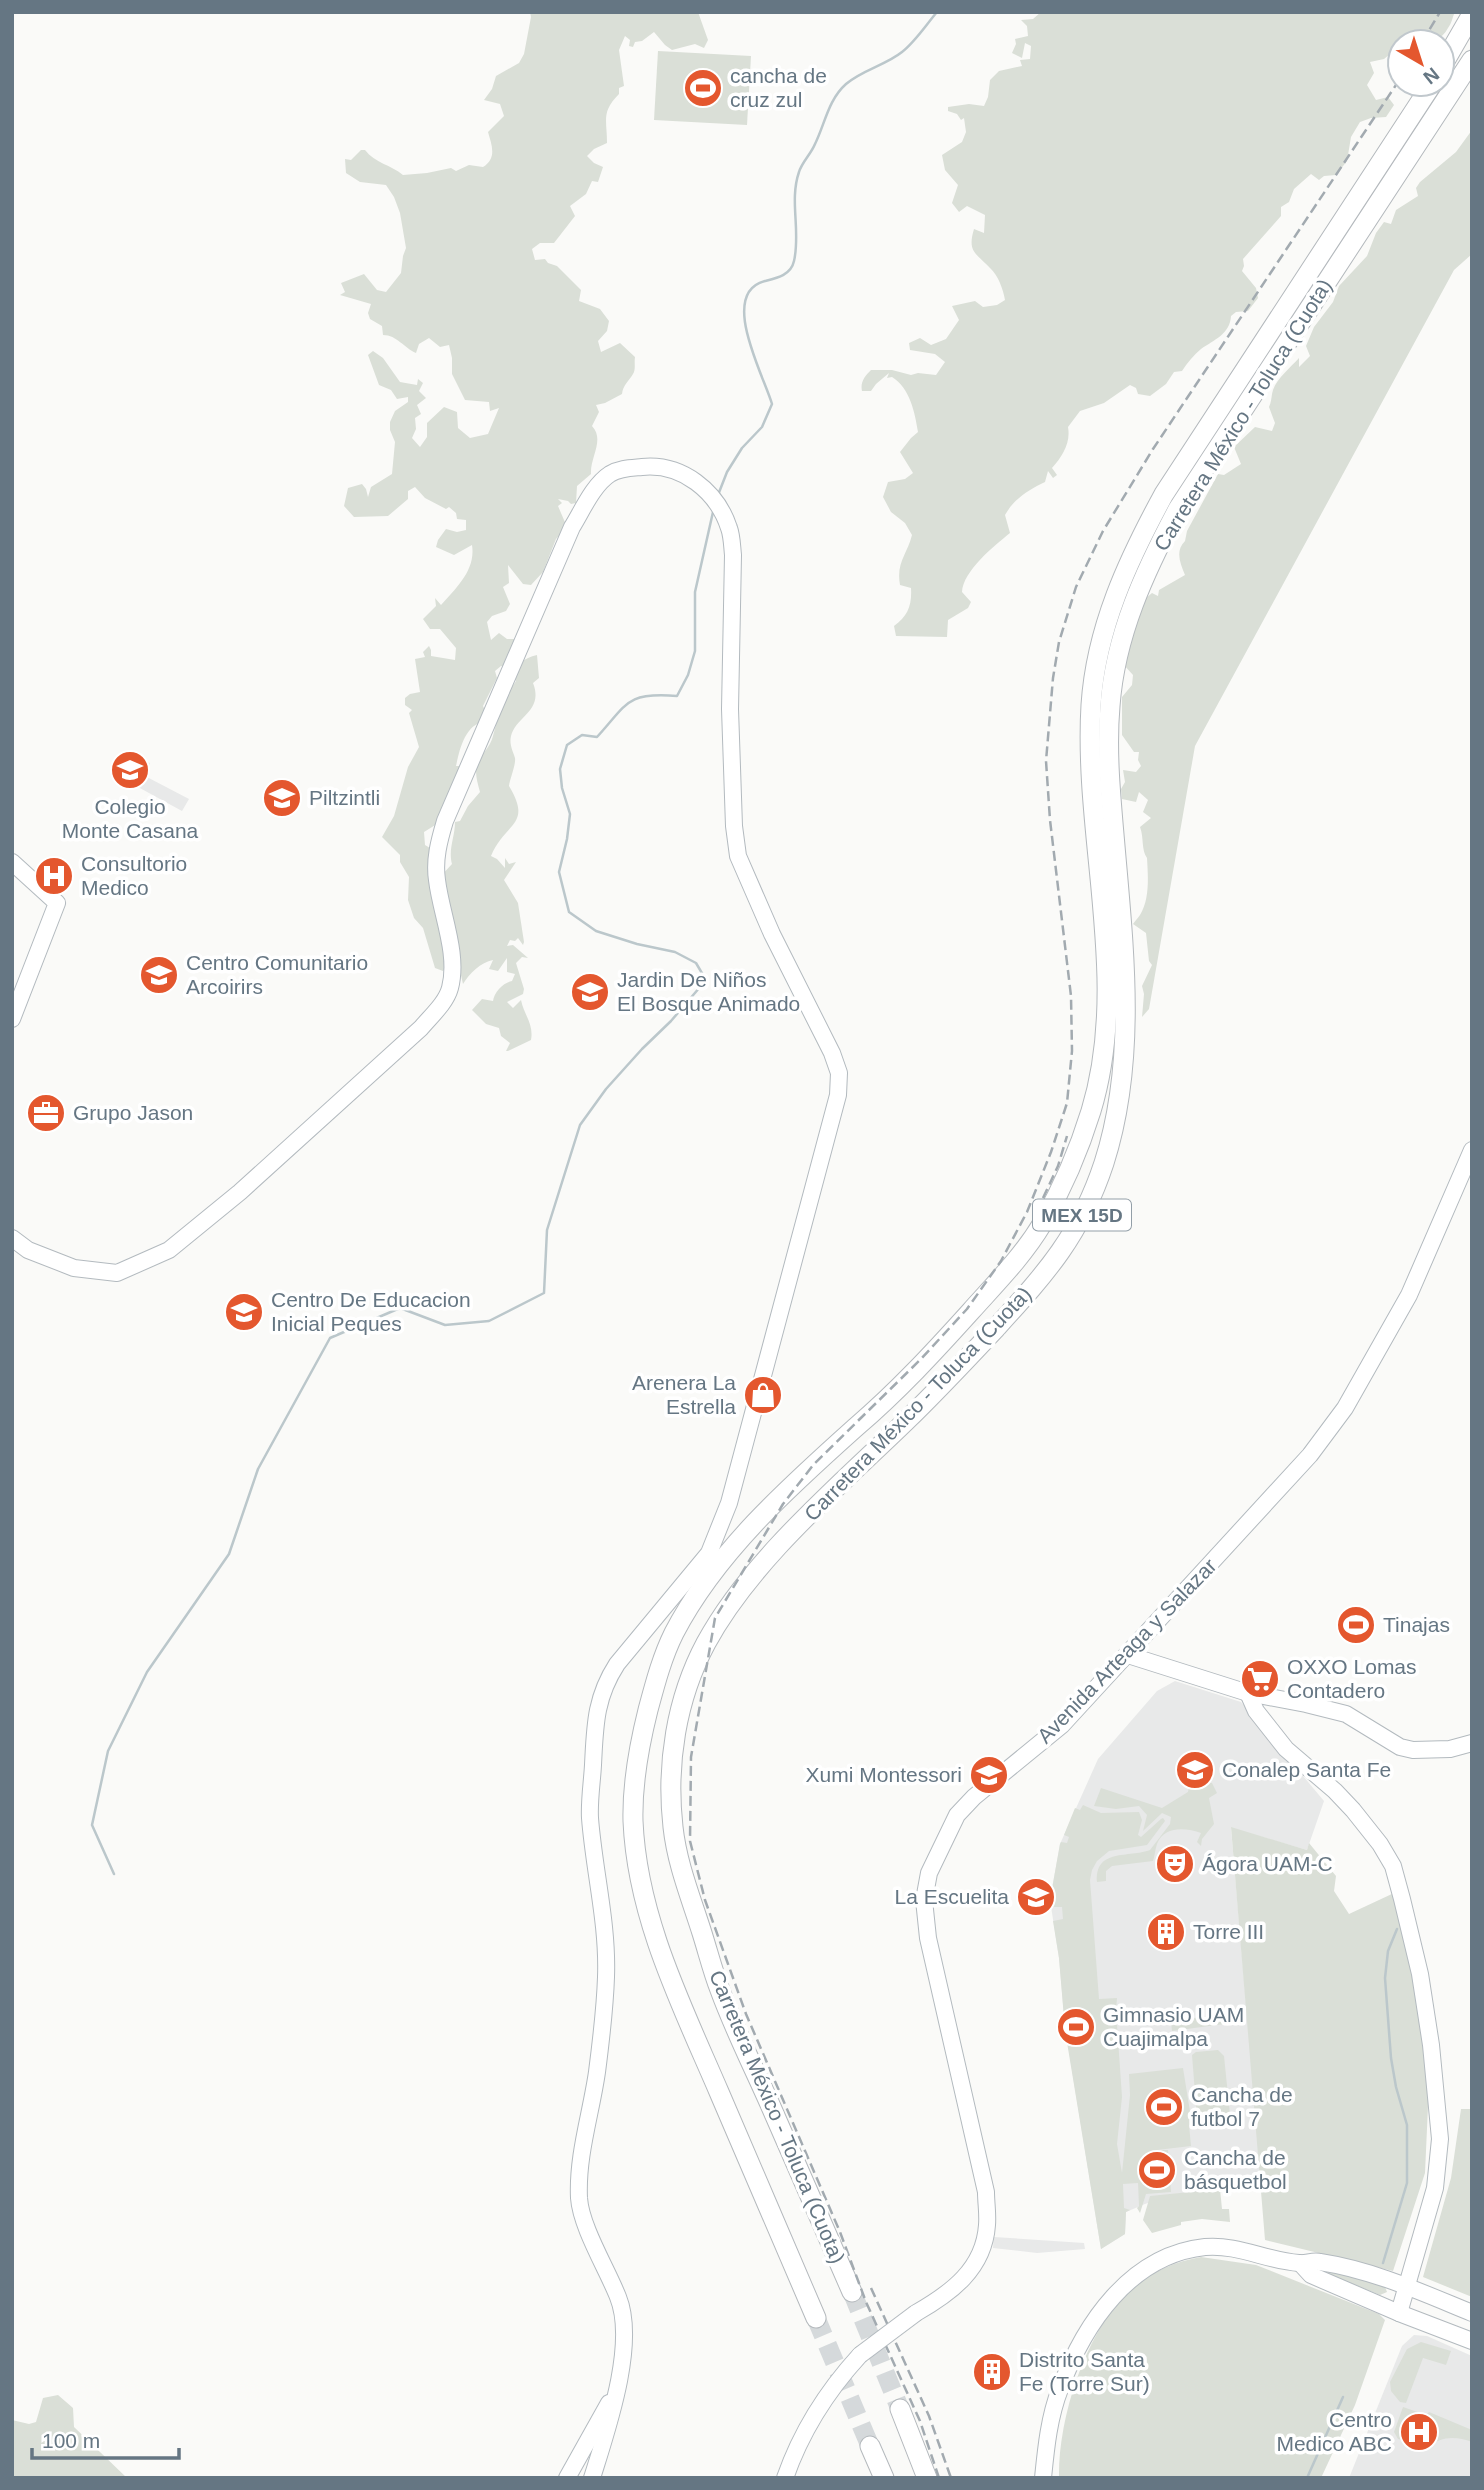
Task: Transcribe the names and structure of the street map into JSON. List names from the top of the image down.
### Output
{
  "streets": {
    "highway": ["Carretera México - Toluca (Cuota)", "MEX 15D"],
    "street": ["Avenida Arteaga y Salazar"]
  },
  "places": {
    "sports": [
      "cancha de cruz zul",
      "Tinajas",
      "Gimnasio UAM Cuajimalpa",
      "Cancha de futbol 7",
      "Cancha de básquetbol"
    ],
    "school or university": [
      "Colegio Monte Casana",
      "Piltzintli",
      "Centro Comunitario Arcoirirs",
      "Jardin De Niños El Bosque Animado",
      "Centro De Educacion Inicial Peques",
      "Conalep Santa Fe",
      "Xumi Montessori",
      "La Escuelita"
    ],
    "hospital": ["Consultorio Medico", "Centro Medico ABC"],
    "office": ["Grupo Jason"],
    "shop": ["Arenera La Estrella"],
    "supermarket": ["OXXO Lomas Contadero"],
    "theatre": ["Ágora UAM-C"],
    "building": ["Torre III", "Distrito Santa Fe (Torre Sur)"]
  },
  "scale_bar": "100 m",
  "north": "bottom right"
}
